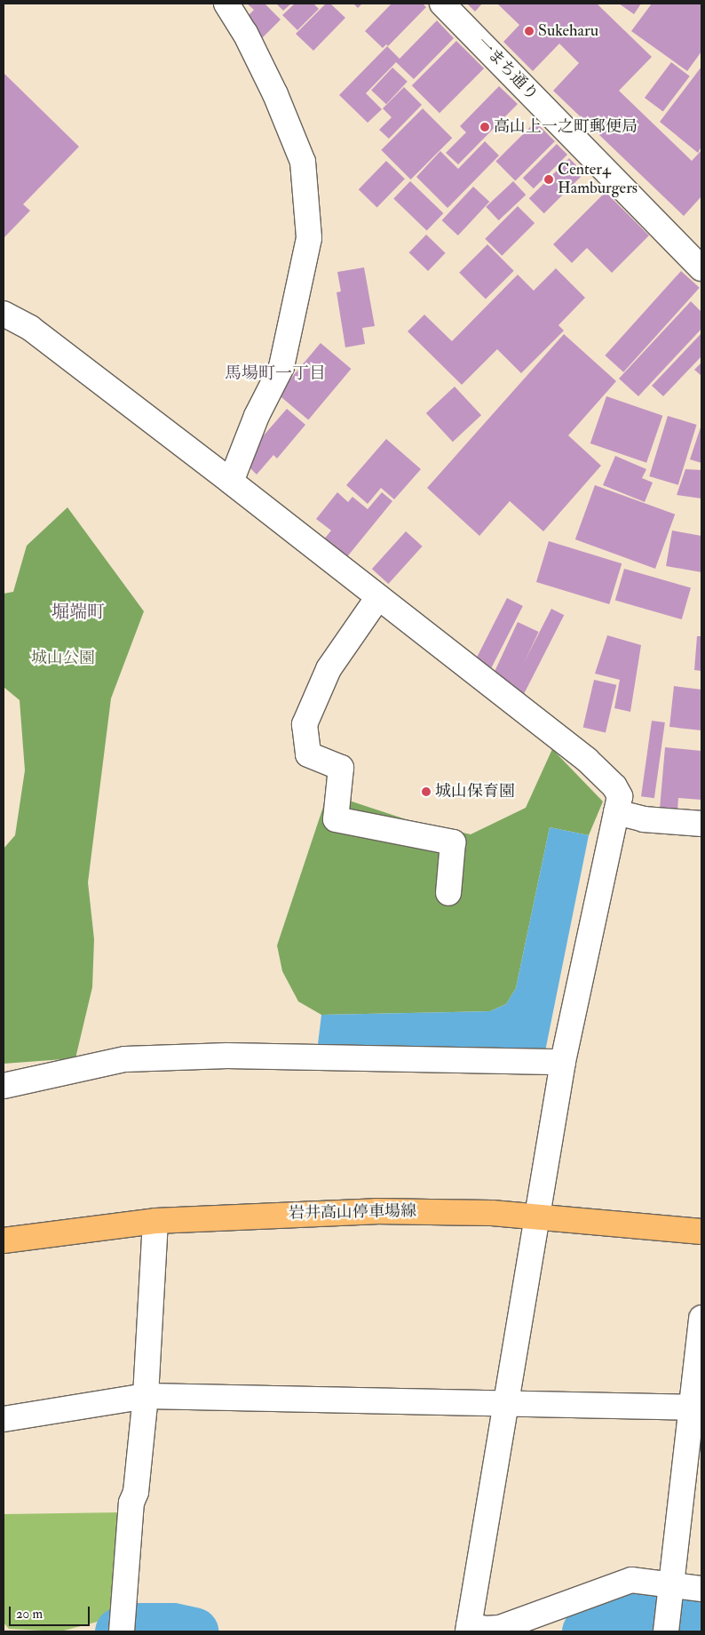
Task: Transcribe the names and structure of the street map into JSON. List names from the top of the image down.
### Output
{
  "streets": {
    "main road": ["岩井高山停車場線"],
    "street": ["一まち通り"]
  },
  "districts": ["馬場町一丁目", "堀端町"],
  "parks": ["城山公園"],
  "places": [
    "Sukeharu",
    "高山上一之町郵便局",
    "Center4 Hamburgers",
    "城山保育園"
  ],
  "scale_bar": "20 m"
}
